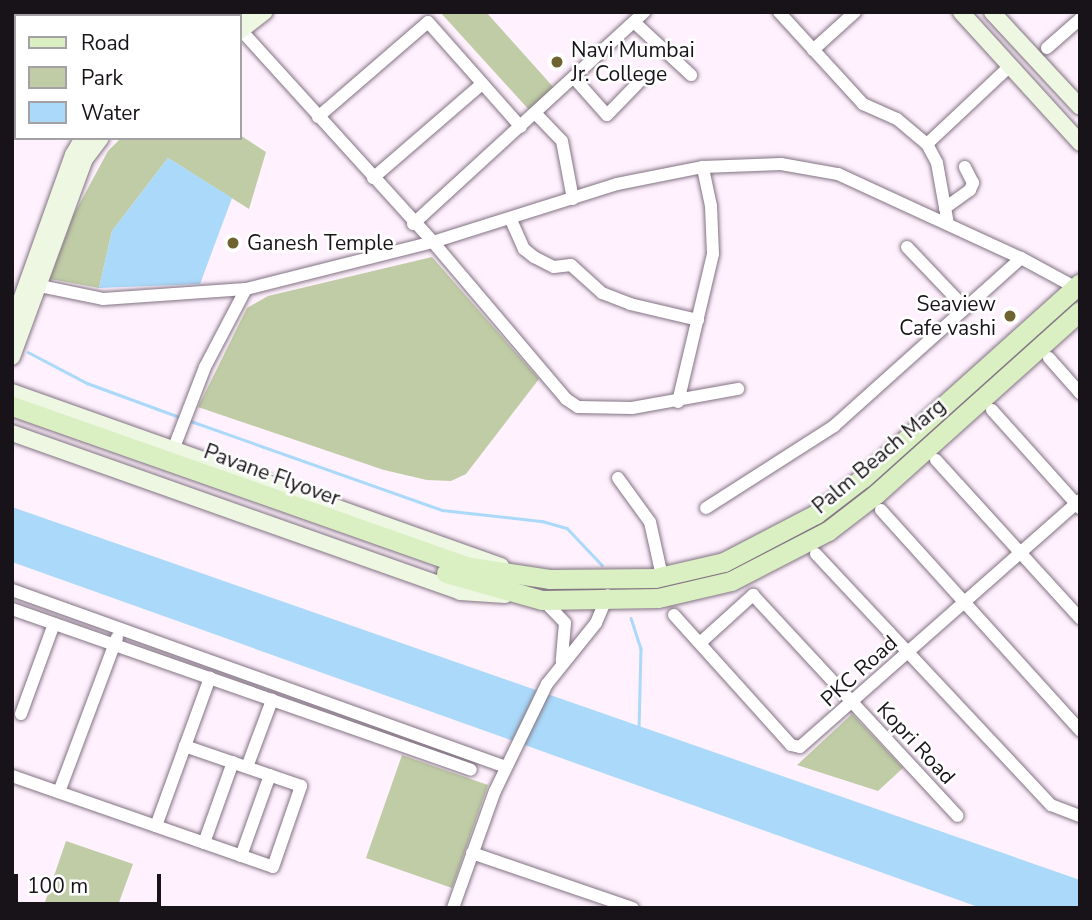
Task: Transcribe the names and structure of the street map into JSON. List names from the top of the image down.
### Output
{
  "streets": {
    "main road": ["Palm Beach Marg", "Pavane Flyover"],
    "street": ["PKC Road", "Kopri Road"]
  },
  "crossings": [
    ["Palm Beach Marg", "Pavane Flyover"],
    ["PKC Road", "Kopri Road"]
  ],
  "places": ["Navi Mumbai Jr. College", "Ganesh Temple", "Seaview Cafe vashi"],
  "legend": ["Road", "Park", "Water"],
  "scale_bar": "100 m"
}
